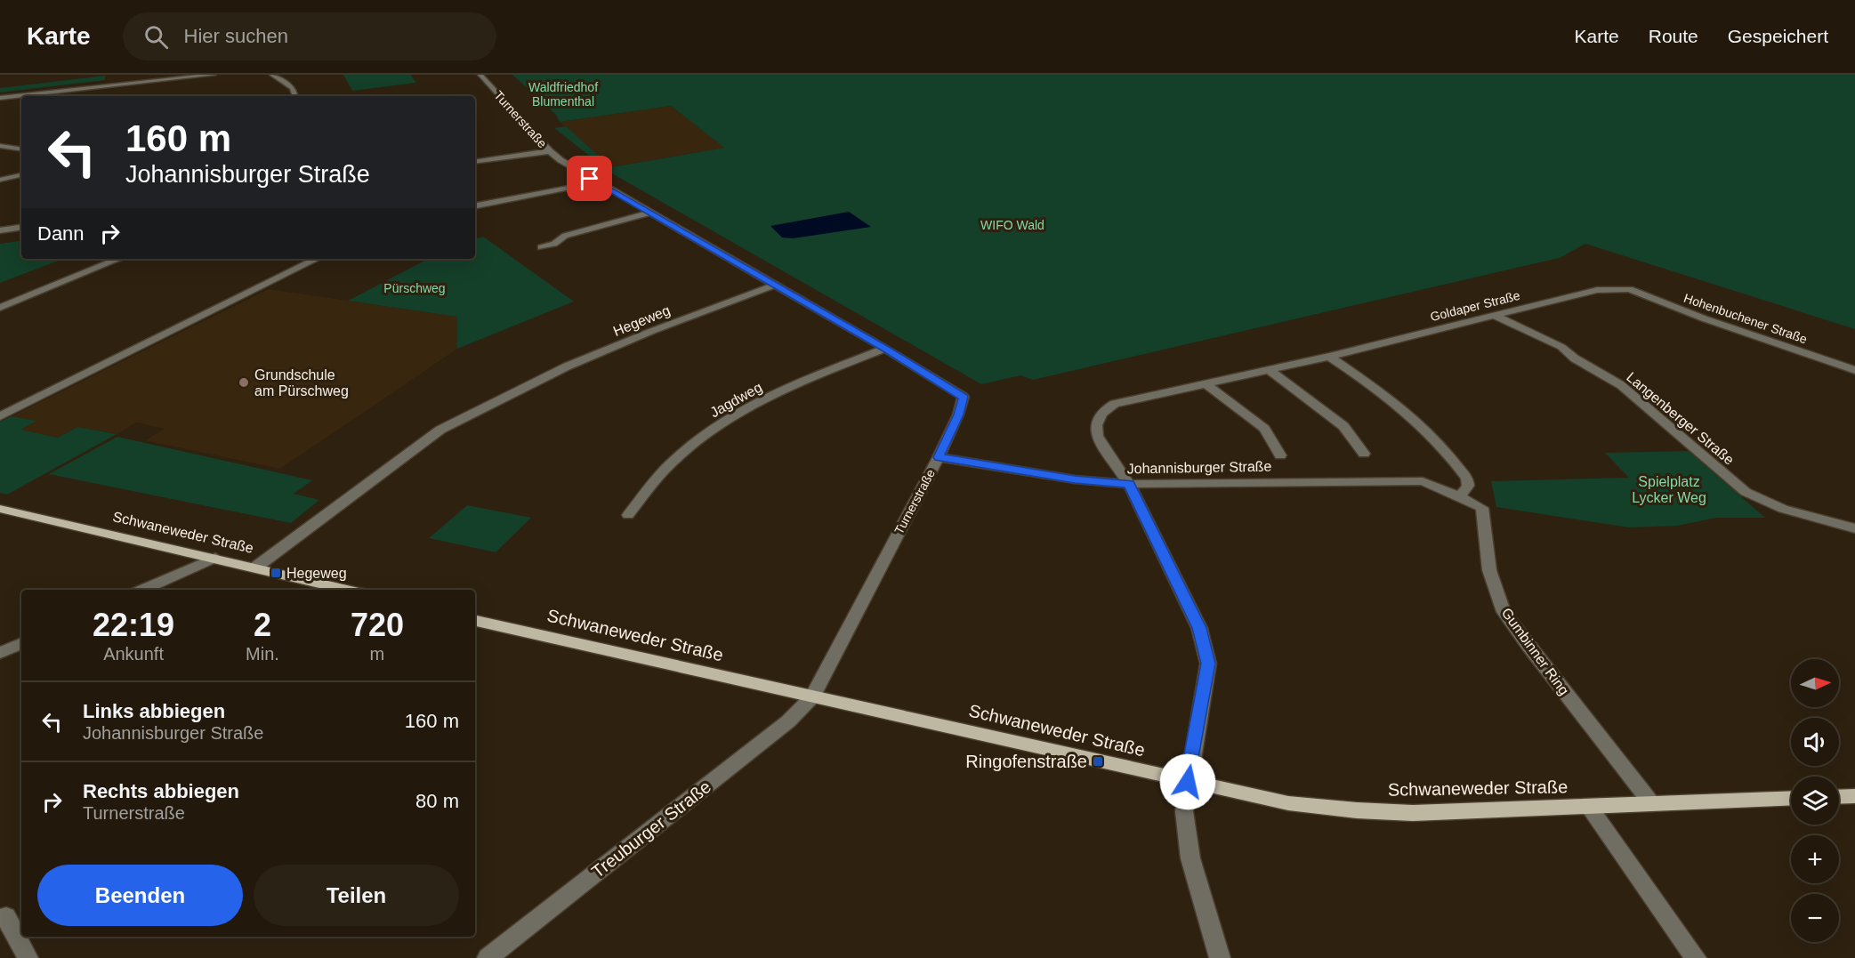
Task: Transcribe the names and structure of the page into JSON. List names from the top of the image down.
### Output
{
  "streets": {
    "main road": ["Schwaneweder Straße"],
    "street": [
      "Turnerstraße",
      "Goldaper Straße",
      "Hohenbuchener Straße",
      "Hegeweg",
      "Jagdweg",
      "Langenberger Straße",
      "Johannisburger Straße",
      "Gumbinner Ring",
      "Treuburger Straße"
    ]
  },
  "crossings": [
    ["Turnerstraße", "Hegeweg"],
    ["Turnerstraße", "Jagdweg"],
    ["Turnerstraße", "Johannisburger Straße"],
    ["Turnerstraße", "Schwaneweder Straße"],
    ["Turnerstraße", "Treuburger Straße"],
    ["Goldaper Straße", "Hohenbuchener Straße"],
    ["Goldaper Straße", "Langenberger Straße"],
    ["Hegeweg", "Schwaneweder Straße"],
    ["Johannisburger Straße", "Gumbinner Ring"],
    ["Schwaneweder Straße", "Gumbinner Ring"],
    ["Schwaneweder Straße", "Treuburger Straße"]
  ],
  "parks": [
    "Waldfriedhof Blumenthal",
    "WIFO Wald",
    "Pürschweg",
    "Spielplatz Lycker Weg"
  ],
  "places": {
    "other": ["Grundschule am Pürschweg"],
    "transit": ["Hegeweg", "Ringofenstraße"]
  },
  "north": "right",
  "page": {
    "header": "Karte",
    "search": "Hier suchen",
    "nav": ["Karte", "Route", "Gespeichert"],
    "turn": ["160 m", "Johannisburger Straße"],
    "then": "Dann",
    "eta": [
      "22:19",
      "Ankunft",
      "2",
      "Min.",
      "720",
      "m"
    ],
    "map_buttons": ["+", "−"],
    "list": [
      {
        "name": "Links abbiegen",
        "note": "Johannisburger Straße",
        "value": "160 m"
      },
      {
        "name": "Rechts abbiegen",
        "note": "Turnerstraße",
        "value": "80 m"
      }
    ],
    "buttons": ["Beenden", "Teilen"]
  }
}
